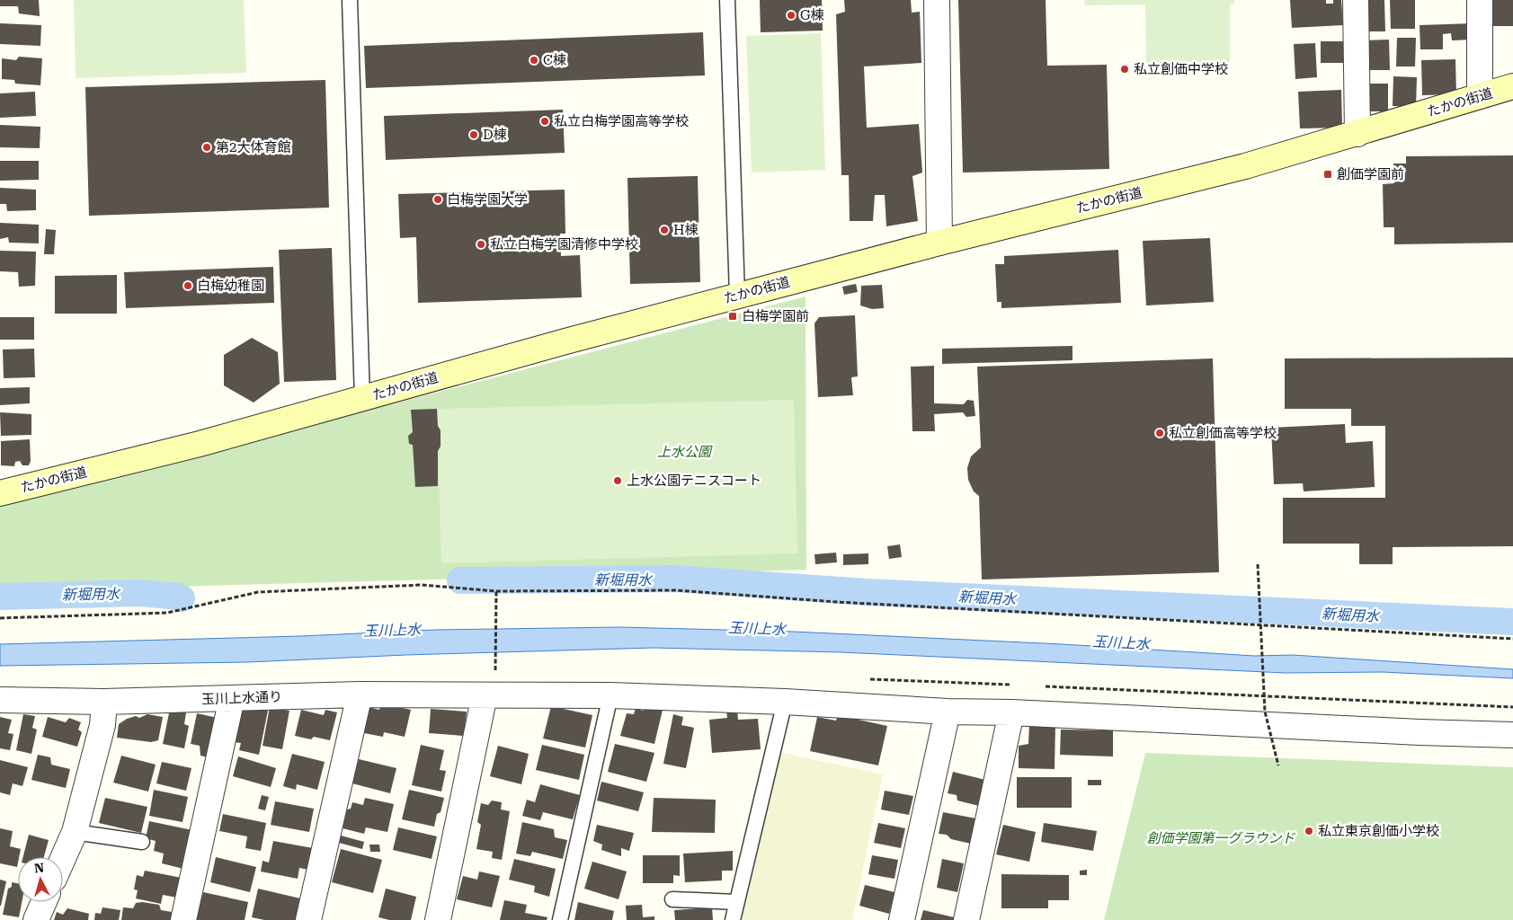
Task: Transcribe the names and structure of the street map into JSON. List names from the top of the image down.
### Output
{
  "streets": {
    "street": ["たかの街道", "玉川上水通り"]
  },
  "water": ["新堀用水", "玉川上水"],
  "parks": ["上水公園", "創価学園第一グラウンド"],
  "places": {
    "other": [
      "G棟",
      "C棟",
      "私立創価中学校",
      "私立白梅学園高等学校",
      "D棟",
      "第2大体育館",
      "白梅学園大学",
      "H棟",
      "私立白梅学園清修中学校",
      "白梅幼稚園",
      "私立創価高等学校",
      "上水公園テニスコート",
      "私立東京創価小学校"
    ],
    "transit": ["創価学園前", "白梅学園前"]
  },
  "north": "top"
}
